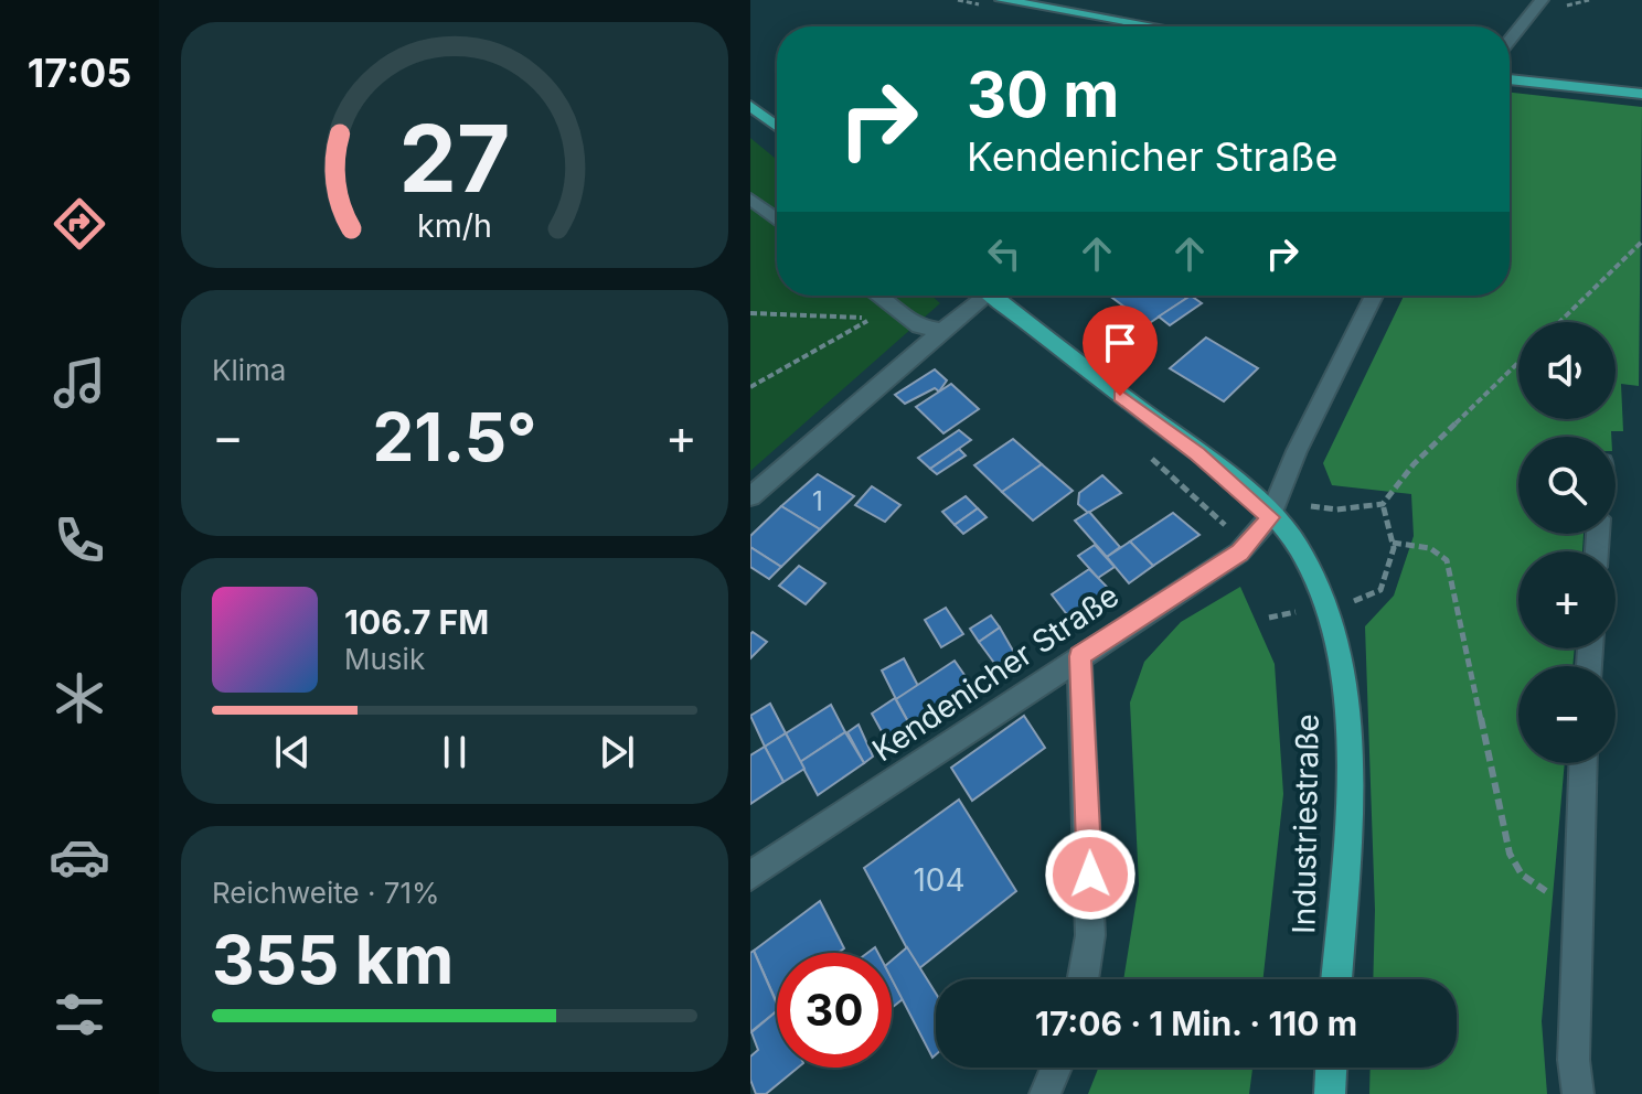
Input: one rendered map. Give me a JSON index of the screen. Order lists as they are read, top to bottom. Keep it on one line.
{"streets":{"main road":["Industriestraße"],"street":["Kendenicher Straße"]},"crossings":[["Kendenicher Straße","Industriestraße"]],"house_numbers":["1","104"],"page":{"tabs":"17:05","turn":["30 m","Kendenicher Straße"],"tile":["Klima",["Reichweite · 71%","355 km"]],"map_buttons":["+","−"],"heat":["−","21.5°","+"],"song":["106.7 FM","Musik"],"limit":"30","trip":"17:06 · 1 Min. · 110 m","gauge":["27","km/h"]}}
